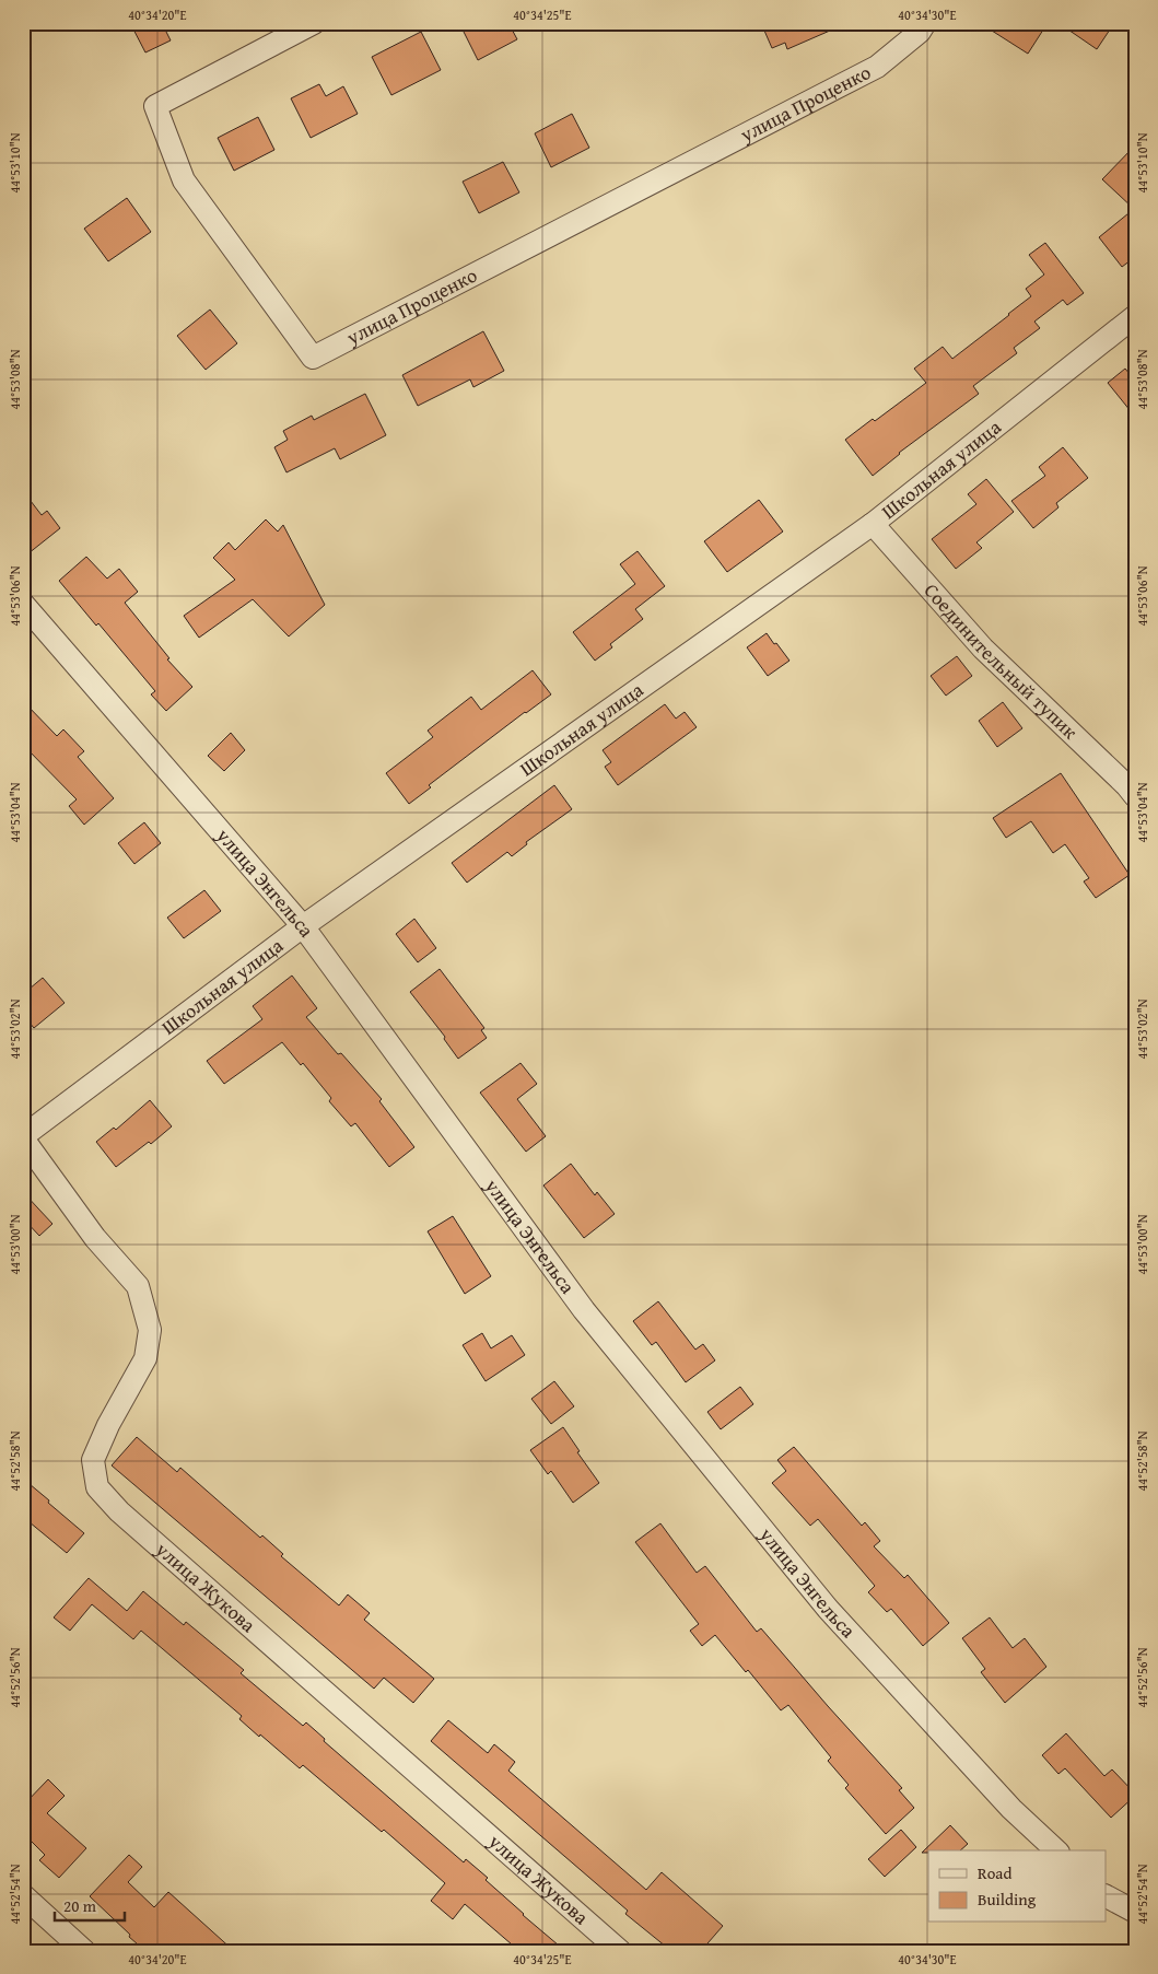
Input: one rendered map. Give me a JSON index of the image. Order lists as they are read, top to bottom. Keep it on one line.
{"streets":{"street":["улица Проценко","Школьная улица","Соединительный тупик","улица Энгельса","улица Жукова"]},"crossings":[["Школьная улица","Соединительный тупик"],["Школьная улица","улица Энгельса"],["Школьная улица","улица Жукова"]],"legend":["Road","Building"],"scale_bar":"20 m","coordinates":["40°34'20\"E","40°34'25\"E","40°34'30\"E","44°53'10\"N","44°53'08\"N","44°53'06\"N","44°53'04\"N","44°53'02\"N","44°53'00\"N","44°52'58\"N","44°52'56\"N","44°52'54\"N"]}
